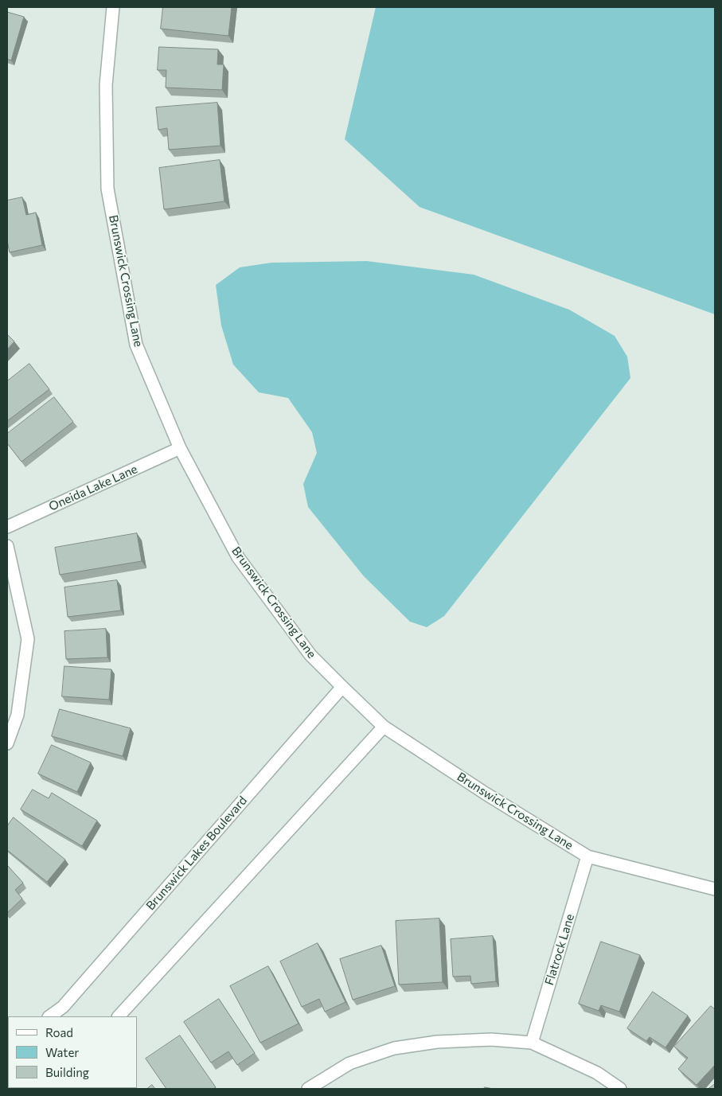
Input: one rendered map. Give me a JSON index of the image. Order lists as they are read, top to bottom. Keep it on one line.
{"streets":{"street":["Brunswick Crossing Lane","Oneida Lake Lane","Brunswick Lakes Boulevard","Flatrock Lane"]},"crossings":[["Brunswick Crossing Lane","Oneida Lake Lane"],["Brunswick Crossing Lane","Brunswick Lakes Boulevard"],["Brunswick Crossing Lane","Flatrock Lane"]],"legend":["Road","Water","Building"]}
